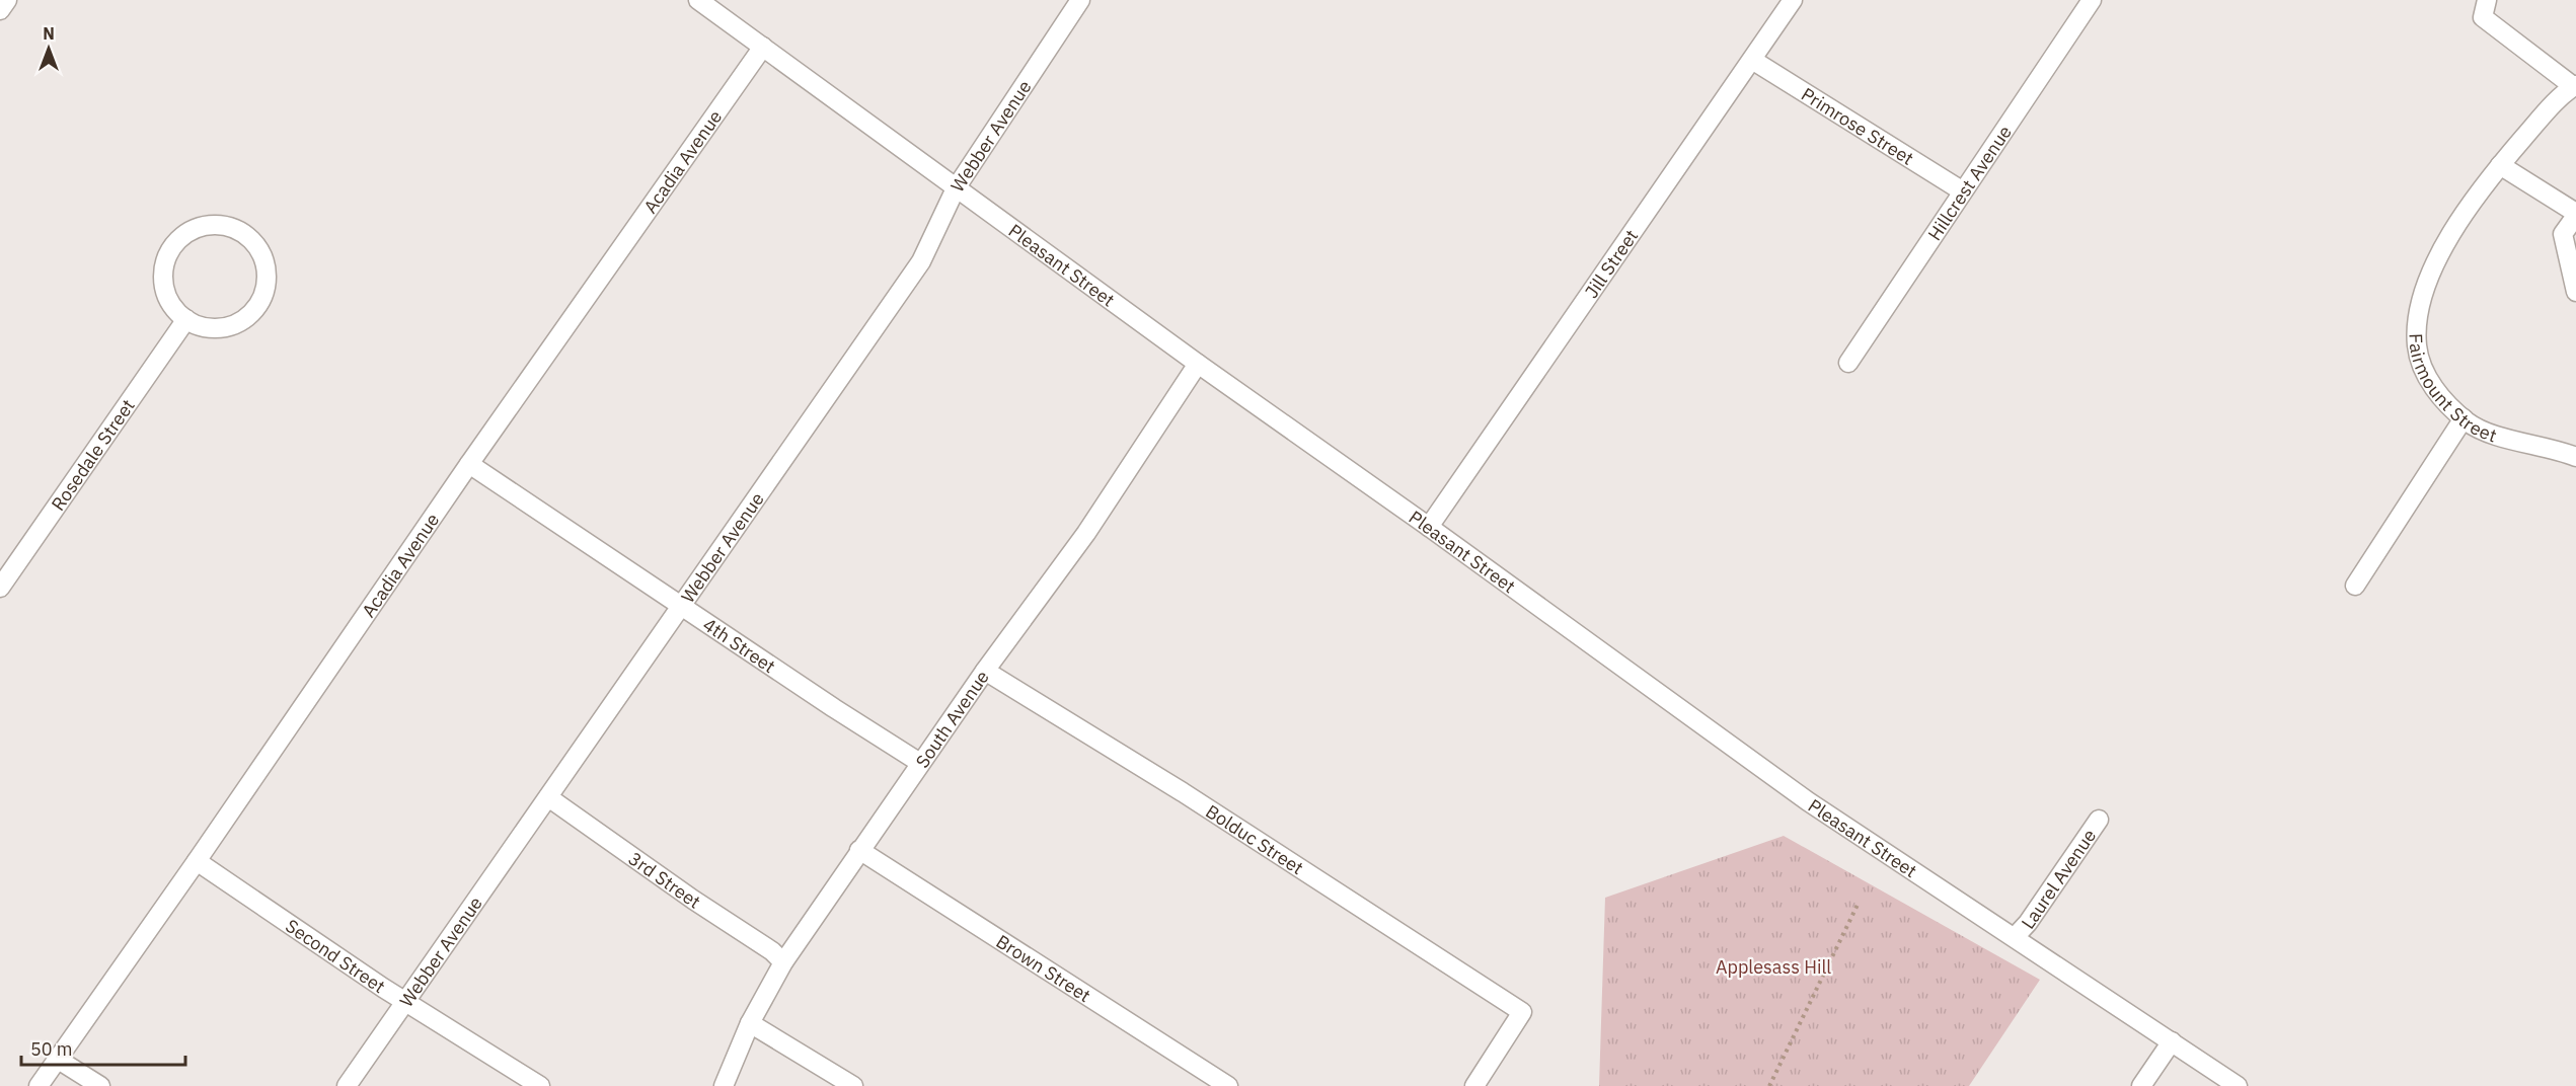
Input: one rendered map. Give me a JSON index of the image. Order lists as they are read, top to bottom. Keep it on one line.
{"streets":{"street":["Primrose Street","Webber Avenue","Acadia Avenue","Hillcrest Avenue","Jill Street","Pleasant Street","Fairmount Street","Rosedale Street","4th Street","South Avenue","Bolduc Street","Laurel Avenue","3rd Street","Second Street","Brown Street"]},"crossings":[["Primrose Street","Hillcrest Avenue"],["Primrose Street","Jill Street"],["Webber Avenue","Pleasant Street"],["Webber Avenue","4th Street"],["Webber Avenue","3rd Street"],["Webber Avenue","Second Street"],["Acadia Avenue","Pleasant Street"],["Acadia Avenue","4th Street"],["Acadia Avenue","Second Street"],["Jill Street","Pleasant Street"],["Pleasant Street","South Avenue"],["Pleasant Street","Laurel Avenue"],["4th Street","South Avenue"],["South Avenue","Bolduc Street"],["South Avenue","3rd Street"],["South Avenue","Brown Street"]],"parks":["Applesass Hill"],"scale_bar":"50 m","north":"top"}
